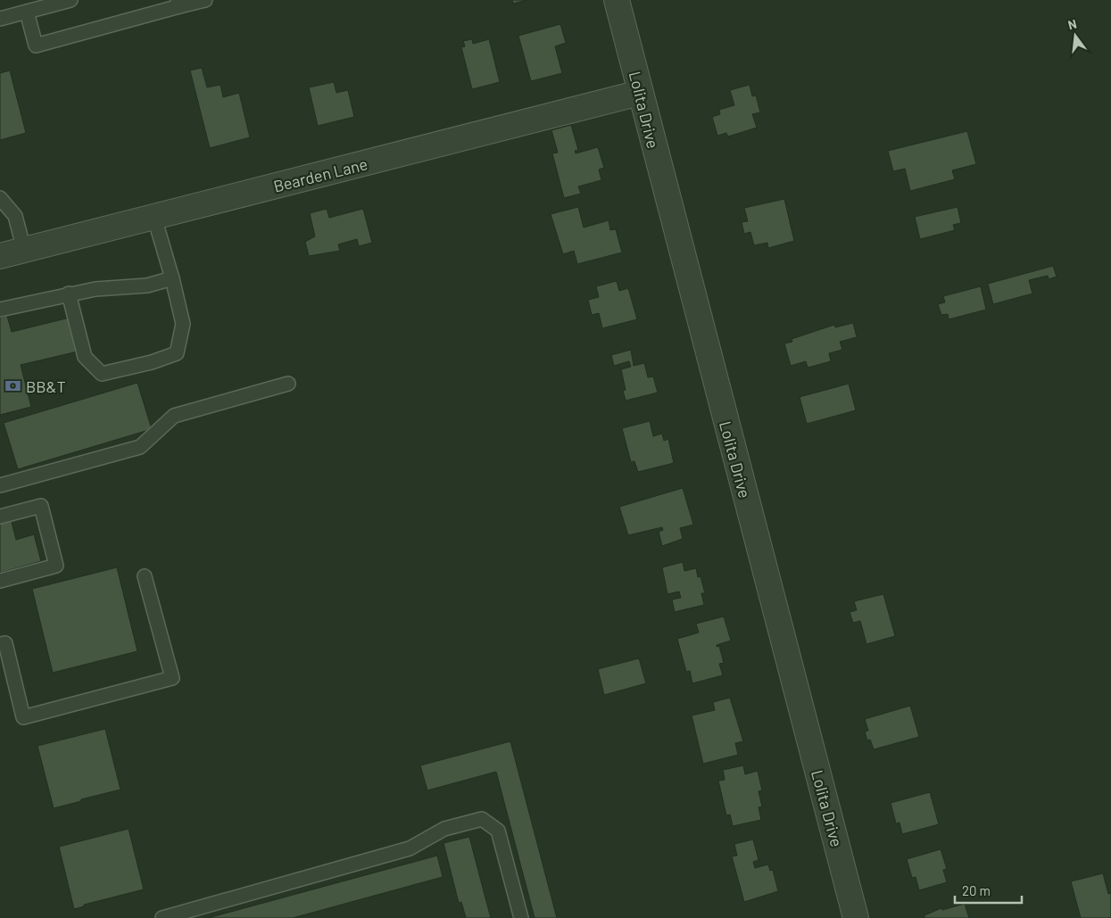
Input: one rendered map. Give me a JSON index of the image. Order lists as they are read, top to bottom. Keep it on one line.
{"streets":{"street":["Lolita Drive","Bearden Lane"]},"crossings":[["Lolita Drive","Bearden Lane"]],"places":{"bank":["BB&T"]},"scale_bar":"20 m","north":"top"}
